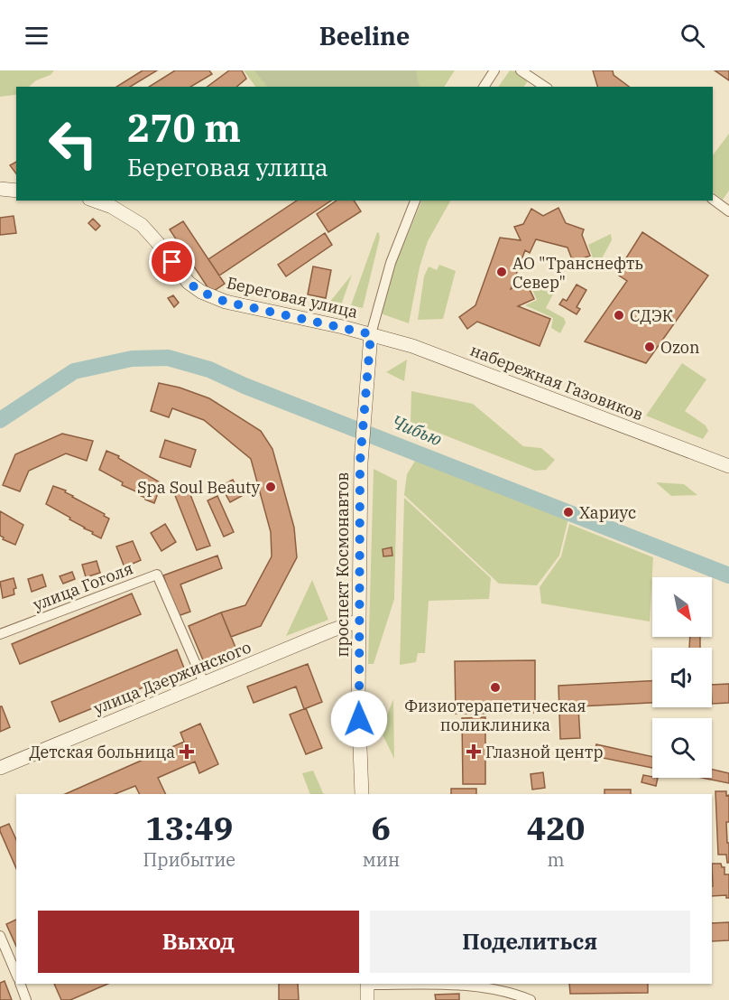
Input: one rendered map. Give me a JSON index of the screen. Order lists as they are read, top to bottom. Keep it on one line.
{"streets":{"main road":["Береговая улица","набережная Газовиков","проспект Космонавтов","улица Дзержинского"],"street":["улица Гоголя"]},"crossings":[["Береговая улица","набережная Газовиков"],["Береговая улица","проспект Космонавтов"],["набережная Газовиков","проспект Космонавтов"],["проспект Космонавтов","улица Дзержинского"],["улица Гоголя","улица Дзержинского"]],"water":["Чибью"],"places":{"other":["АО \"Транснефть Север\"","СДЭК","Ozon","Spa Soul Beauty","Хариус","Физиотерапетическая поликлиника"],"health":["Детская больница","Глазной центр"]},"north":"bottom right","page":{"header":"Beeline","turn":["270 m","Береговая улица"],"eta":["13:49","Прибытие","6","мин","420","m"],"buttons":["Выход","Поделиться"]}}
